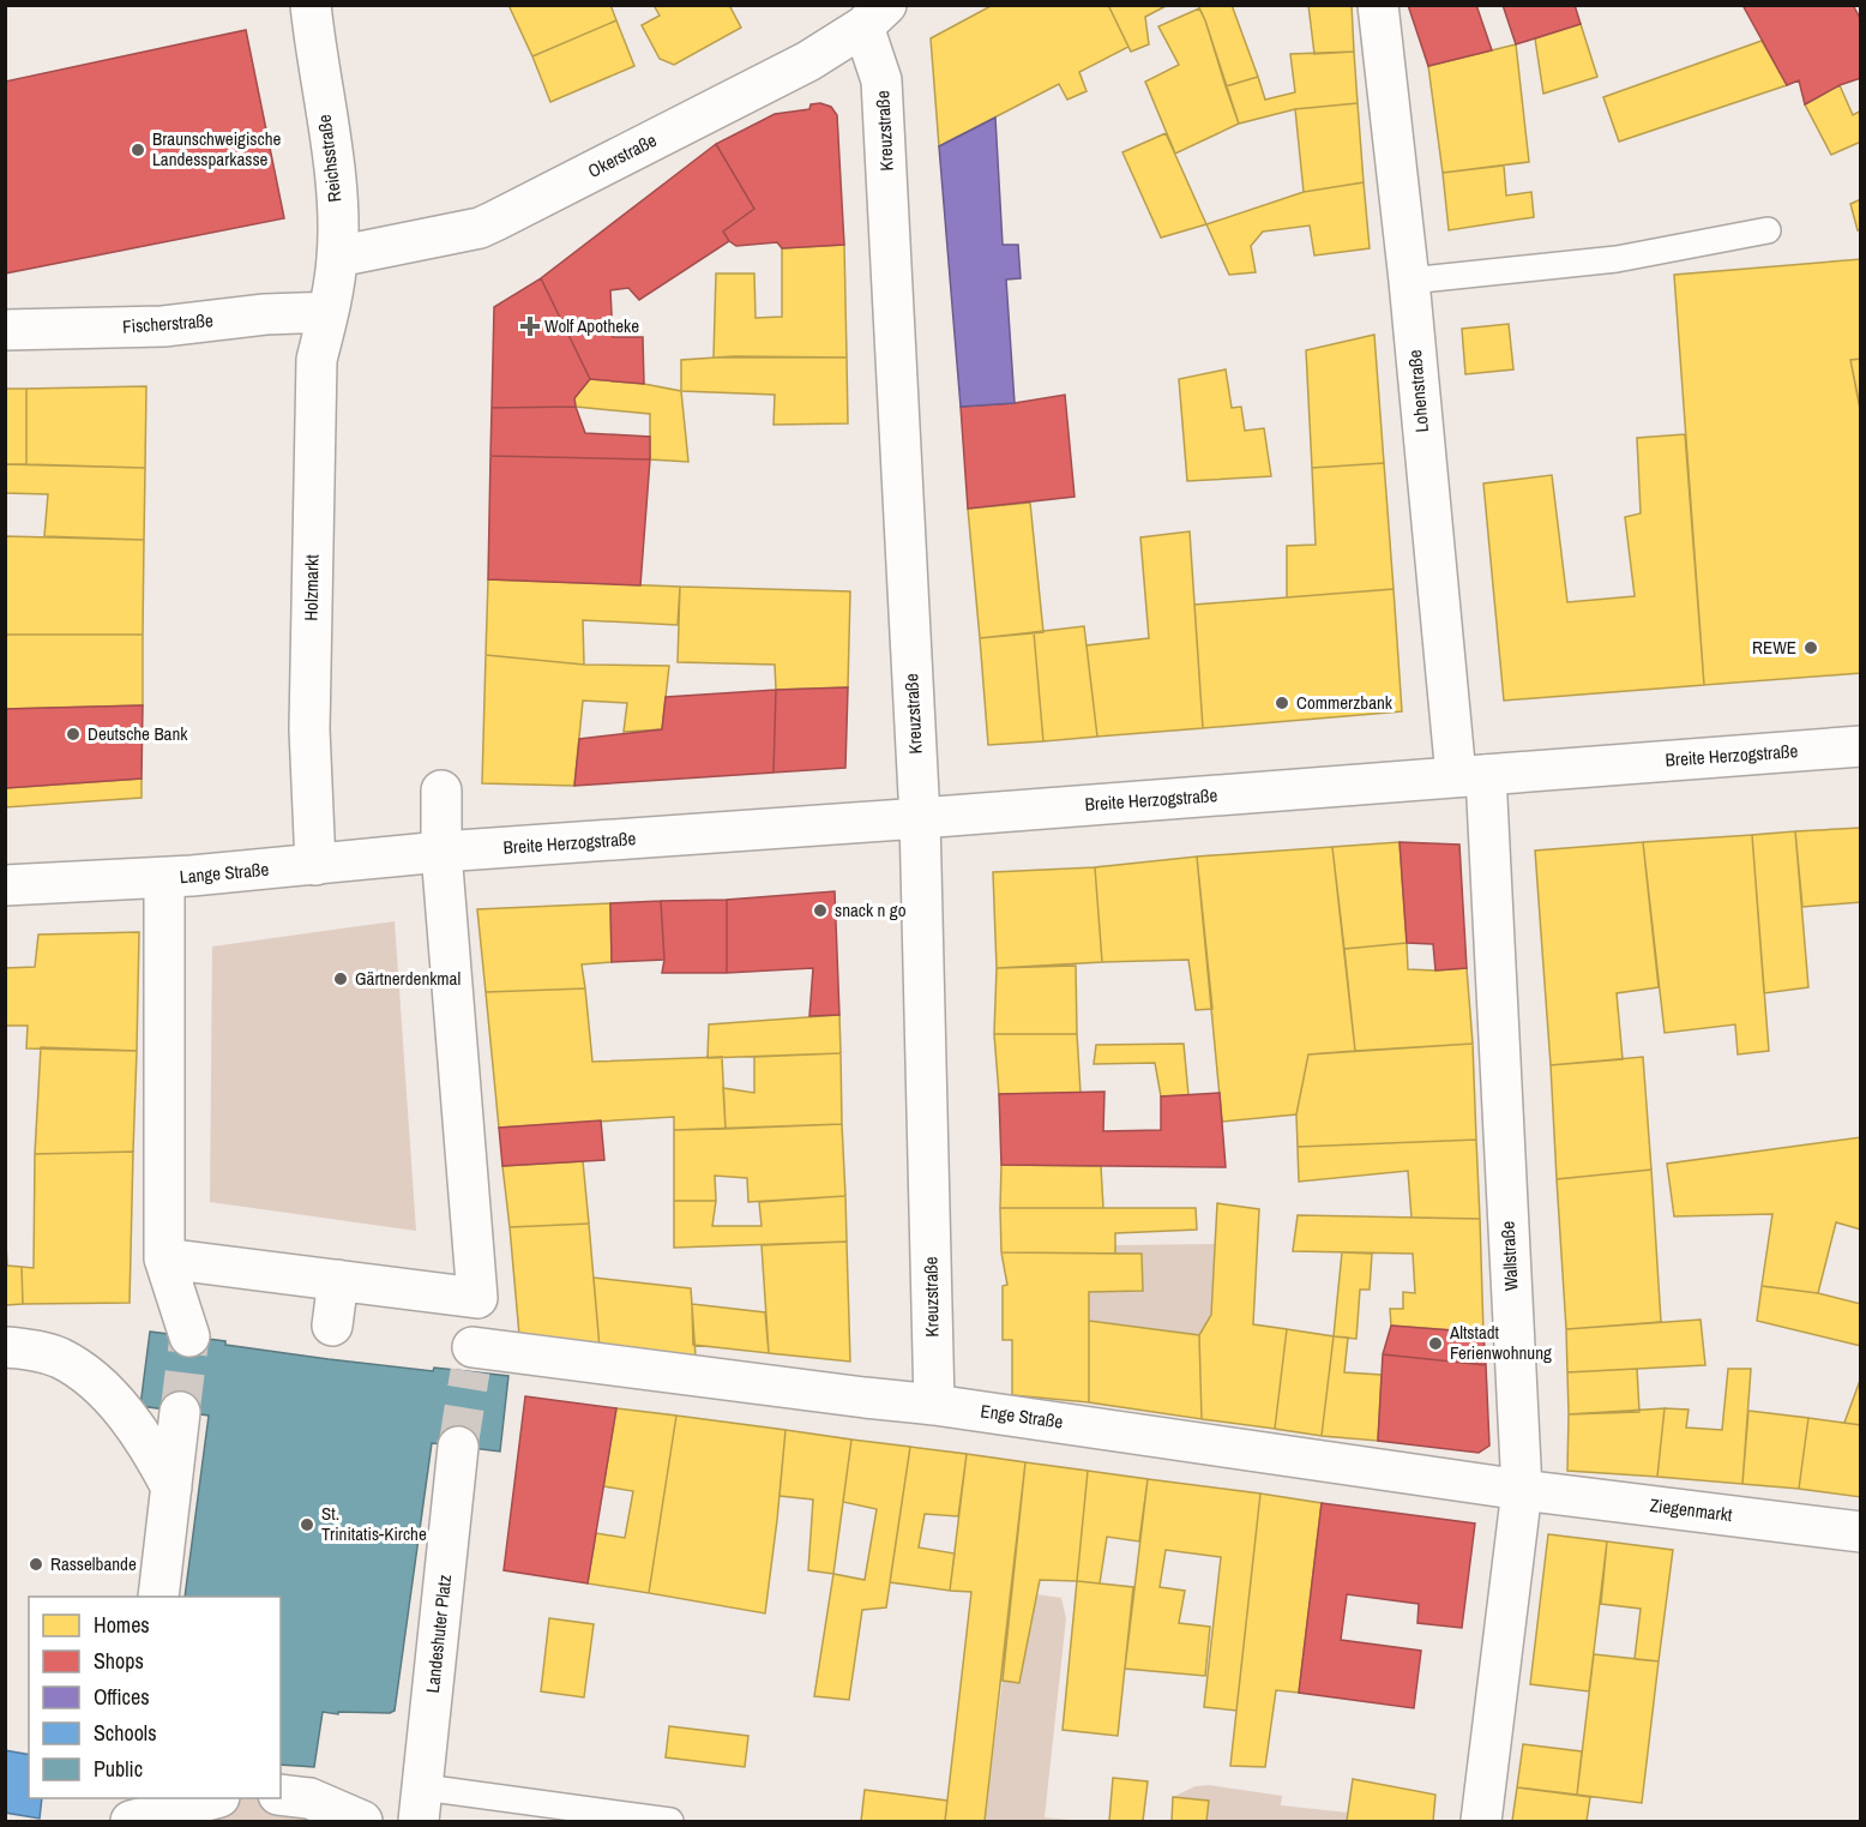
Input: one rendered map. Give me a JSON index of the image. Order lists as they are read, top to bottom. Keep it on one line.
{"streets":{"street":["Kreuzstraße","Okerstraße","Reichsstraße","Fischerstraße","Lohenstraße","Holzmarkt","Breite Herzogstraße","Lange Straße","Wallstraße","Enge Straße","Ziegenmarkt","Landeshuter Platz"]},"crossings":[["Kreuzstraße","Okerstraße"],["Kreuzstraße","Breite Herzogstraße"],["Kreuzstraße","Enge Straße"],["Okerstraße","Reichsstraße"],["Reichsstraße","Fischerstraße"],["Reichsstraße","Holzmarkt"],["Fischerstraße","Holzmarkt"],["Lohenstraße","Breite Herzogstraße"],["Lohenstraße","Wallstraße"],["Holzmarkt","Lange Straße"],["Breite Herzogstraße","Lange Straße"],["Breite Herzogstraße","Wallstraße"],["Wallstraße","Enge Straße"],["Wallstraße","Ziegenmarkt"],["Enge Straße","Ziegenmarkt"]],"places":{"other":["Braunschweigische Landessparkasse","REWE","Commerzbank","Deutsche Bank","snack n go","Gärtnerdenkmal","Altstadt Ferienwohnung","St. Trinitatis-Kirche","Rasselbande"],"health":["Wolf Apotheke"]},"legend":["Homes","Shops","Offices","Schools","Public"]}
